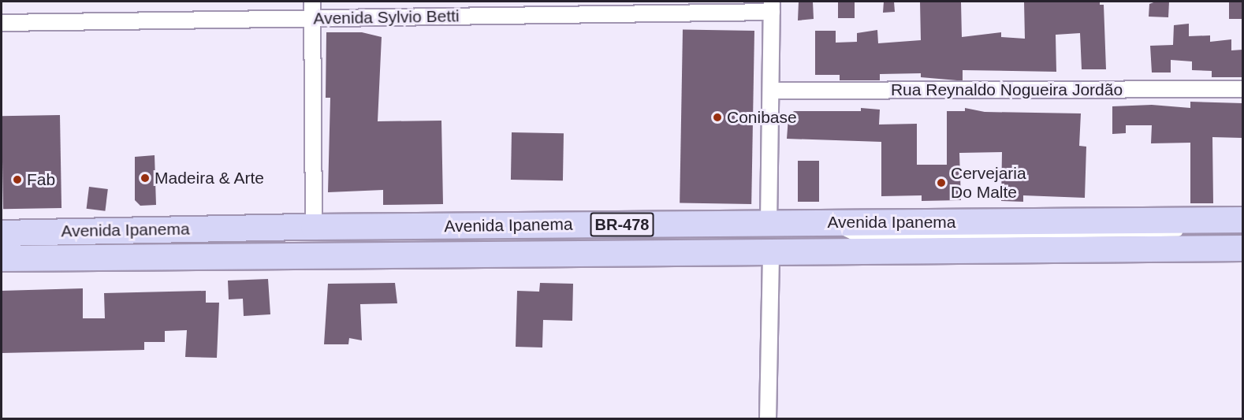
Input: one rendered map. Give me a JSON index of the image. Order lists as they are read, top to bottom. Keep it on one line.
{"streets":{"main road":["Avenida Ipanema","BR-478"],"street":["Avenida Sylvio Betti","Rua Reynaldo Nogueira Jordão"]},"places":["Conibase","Madeira & Arte","Fab","Cervejaria Do Malte"]}
